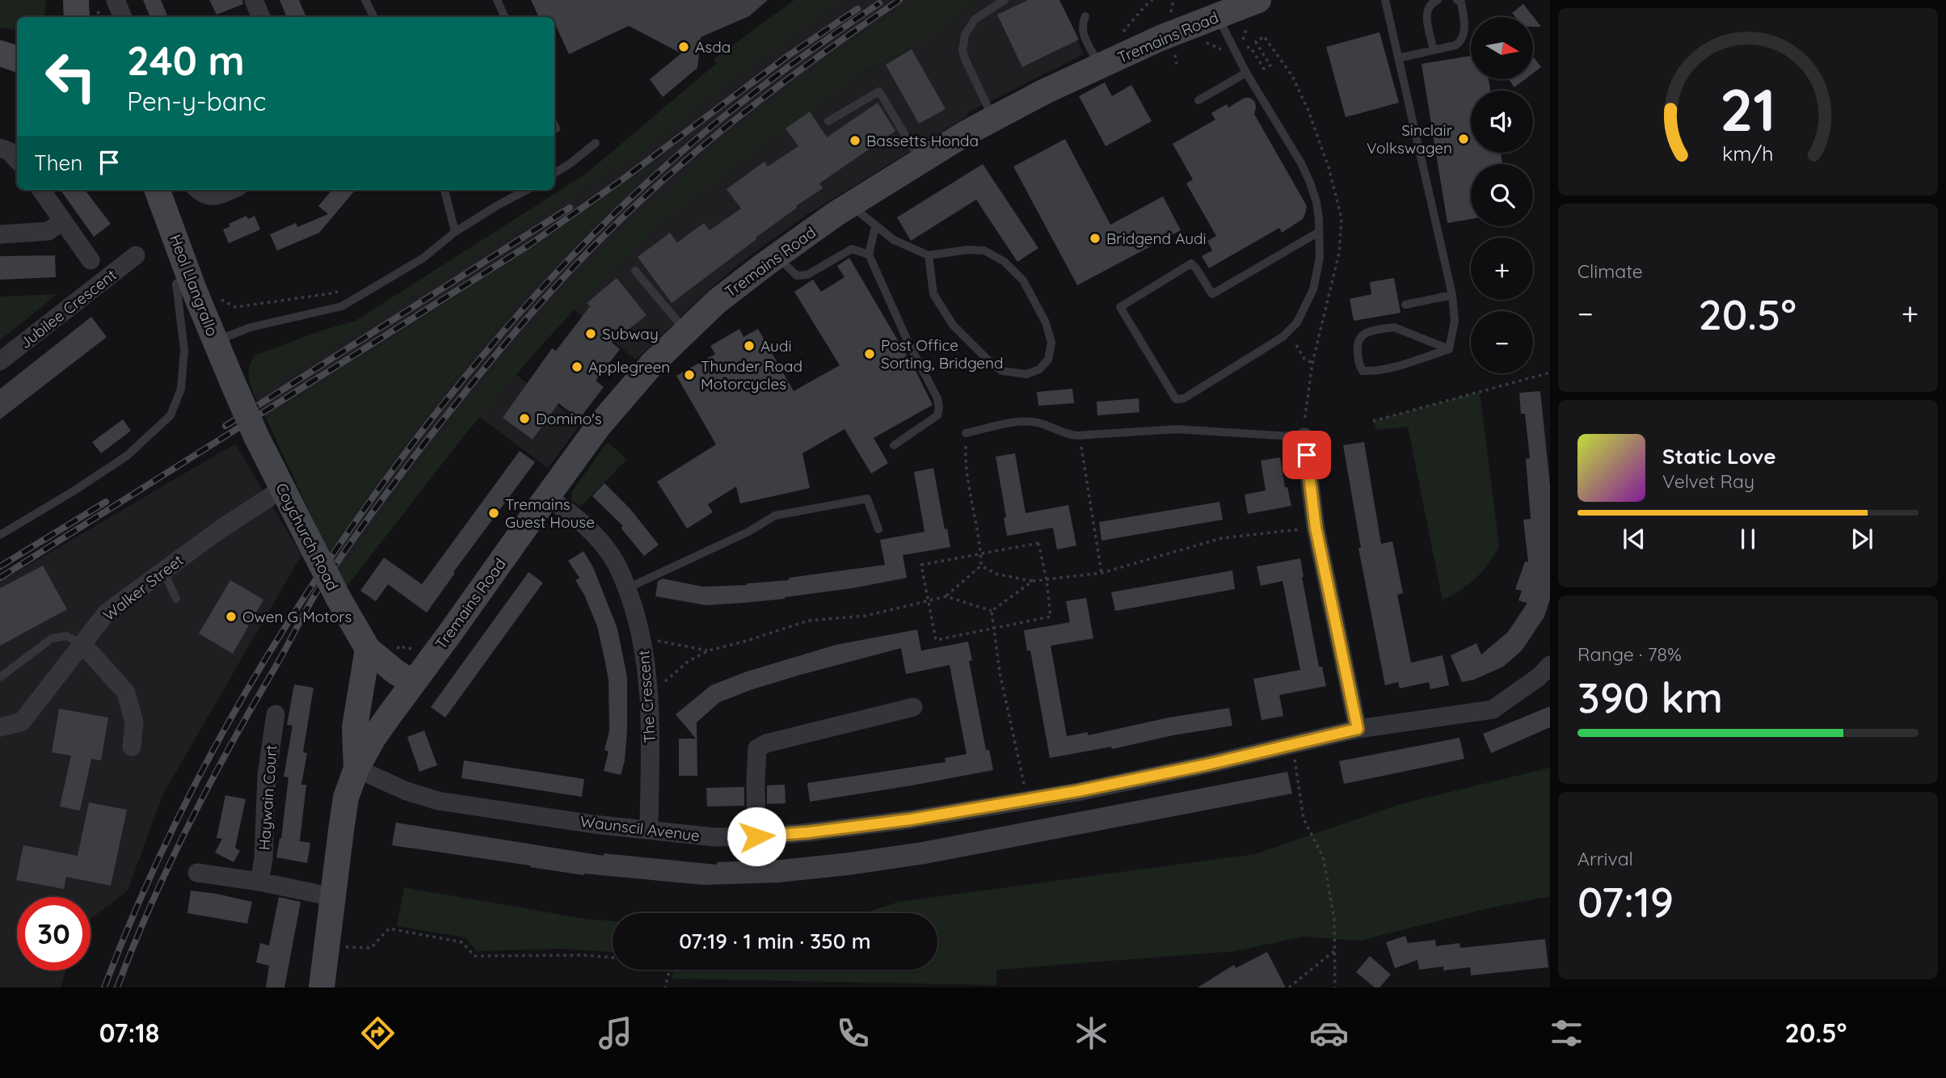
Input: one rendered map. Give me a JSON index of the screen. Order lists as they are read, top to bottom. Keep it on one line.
{"streets":{"main road":["Tremains Road","Heol Llangrallo","Coychurch Road"],"street":["Jubilee Crescent","Walker Street","The Crescent","Haywain Court","Waunscil Avenue"]},"crossings":[["Tremains Road","Coychurch Road"],["Tremains Road","The Crescent"],["Heol Llangrallo","Coychurch Road"],["Coychurch Road","Walker Street"],["The Crescent","Waunscil Avenue"]],"places":["Asda","Sinclair Volkswagen","Bassetts Honda","Bridgend Audi","Subway","Audi","Post Office Sorting, Bridgend","Applegreen","Thunder Road Motorcycles","Domino's","Tremains Guest House","Owen G Motors"],"north":"right","page":{"map_buttons":["+","−"],"turn":["240 m","Pen-y-banc"],"then":"Then","tile":["Climate",["Range · 78%","390 km"],["Arrival","07:19"]],"heat":["−","20.5°","+"],"song":["Static Love","Velvet Ray"],"limit":"30","trip":"07:19 · 1 min · 350 m","tabs":["07:18","20.5°"],"gauge":["21","km/h"]}}
